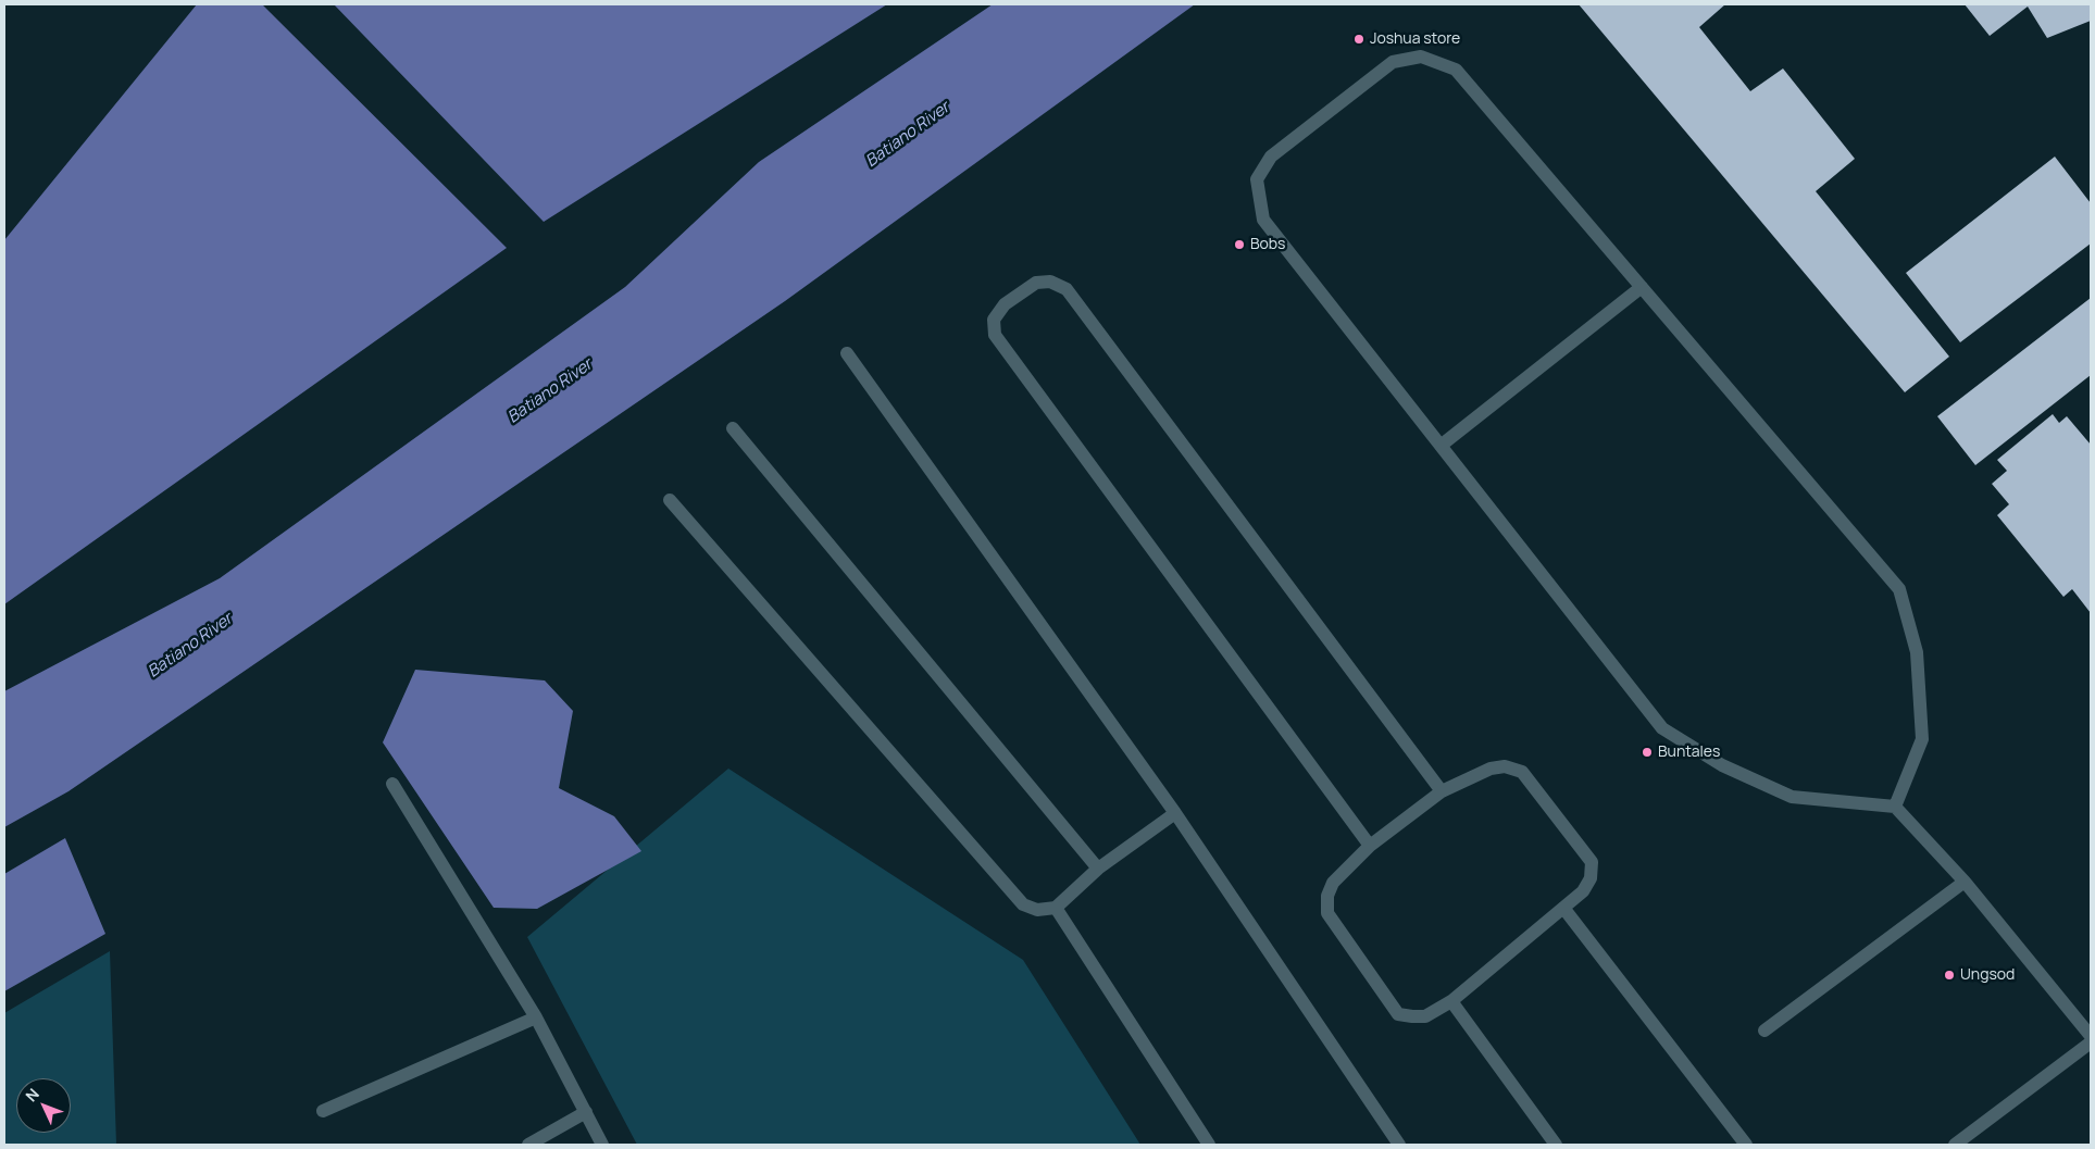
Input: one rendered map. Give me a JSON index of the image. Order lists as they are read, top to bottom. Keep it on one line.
{"water":["Batiano River"],"places":["Joshua store","Bobs","Buntales","Ungsod"],"north":"top left"}
